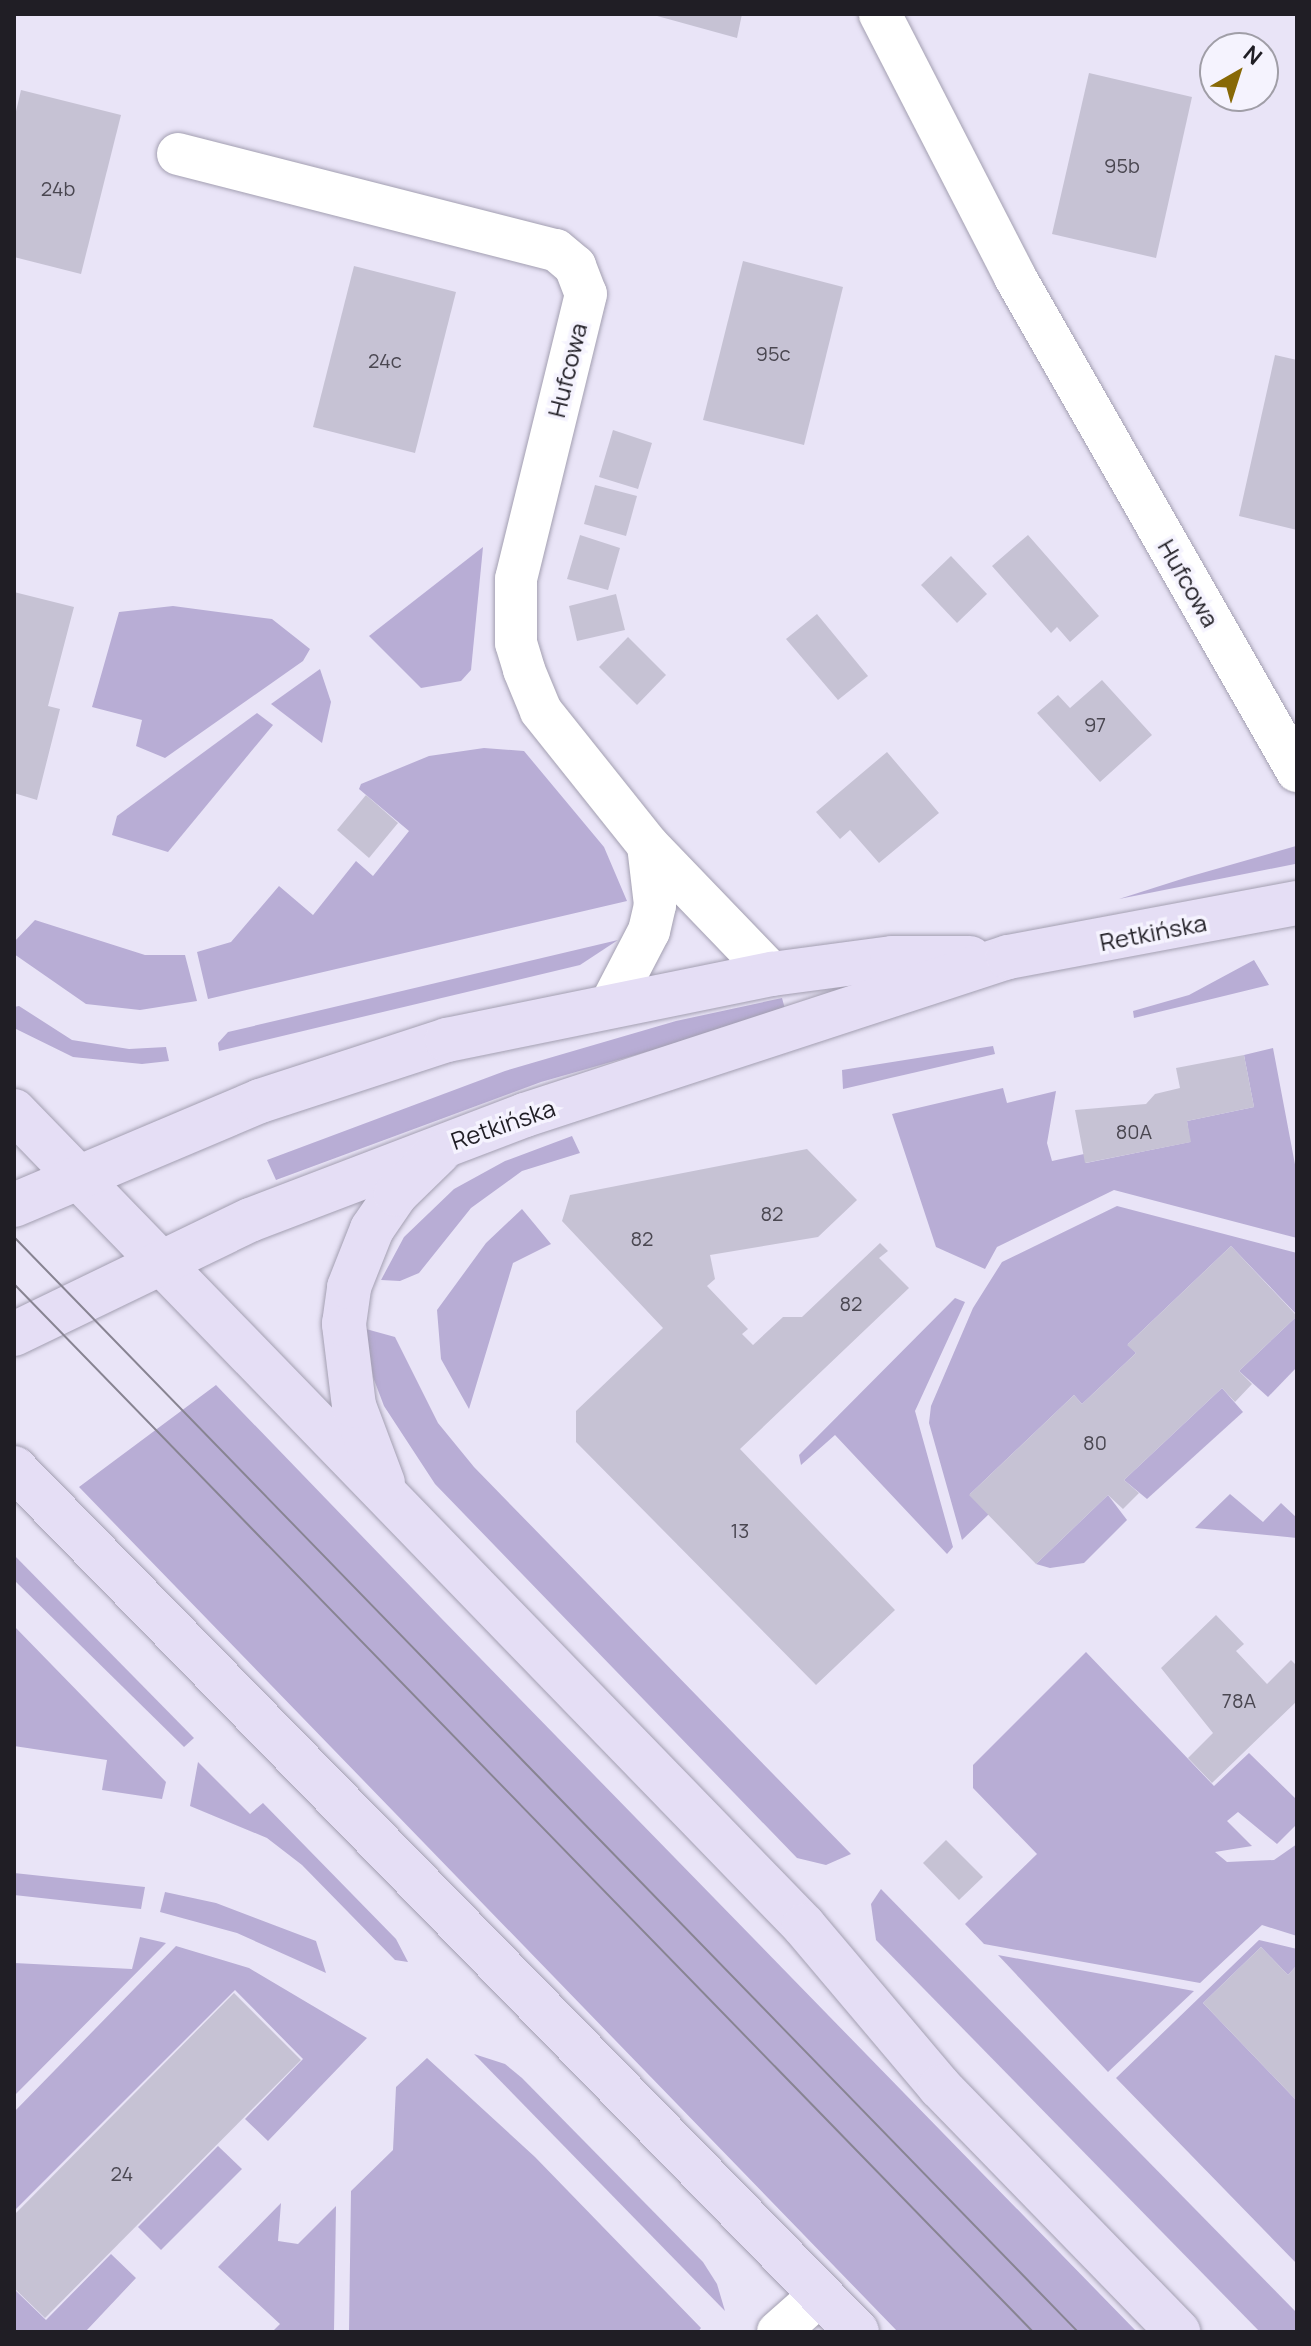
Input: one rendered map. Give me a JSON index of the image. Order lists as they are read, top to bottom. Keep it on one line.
{"streets":{"street":["Hufcowa","Retkińska"]},"crossings":[["Hufcowa","Retkińska"]],"house_numbers":["95b","24b","95c","24c","97","80A","82","82","82","80","13","78A","24"],"north":"top right"}
